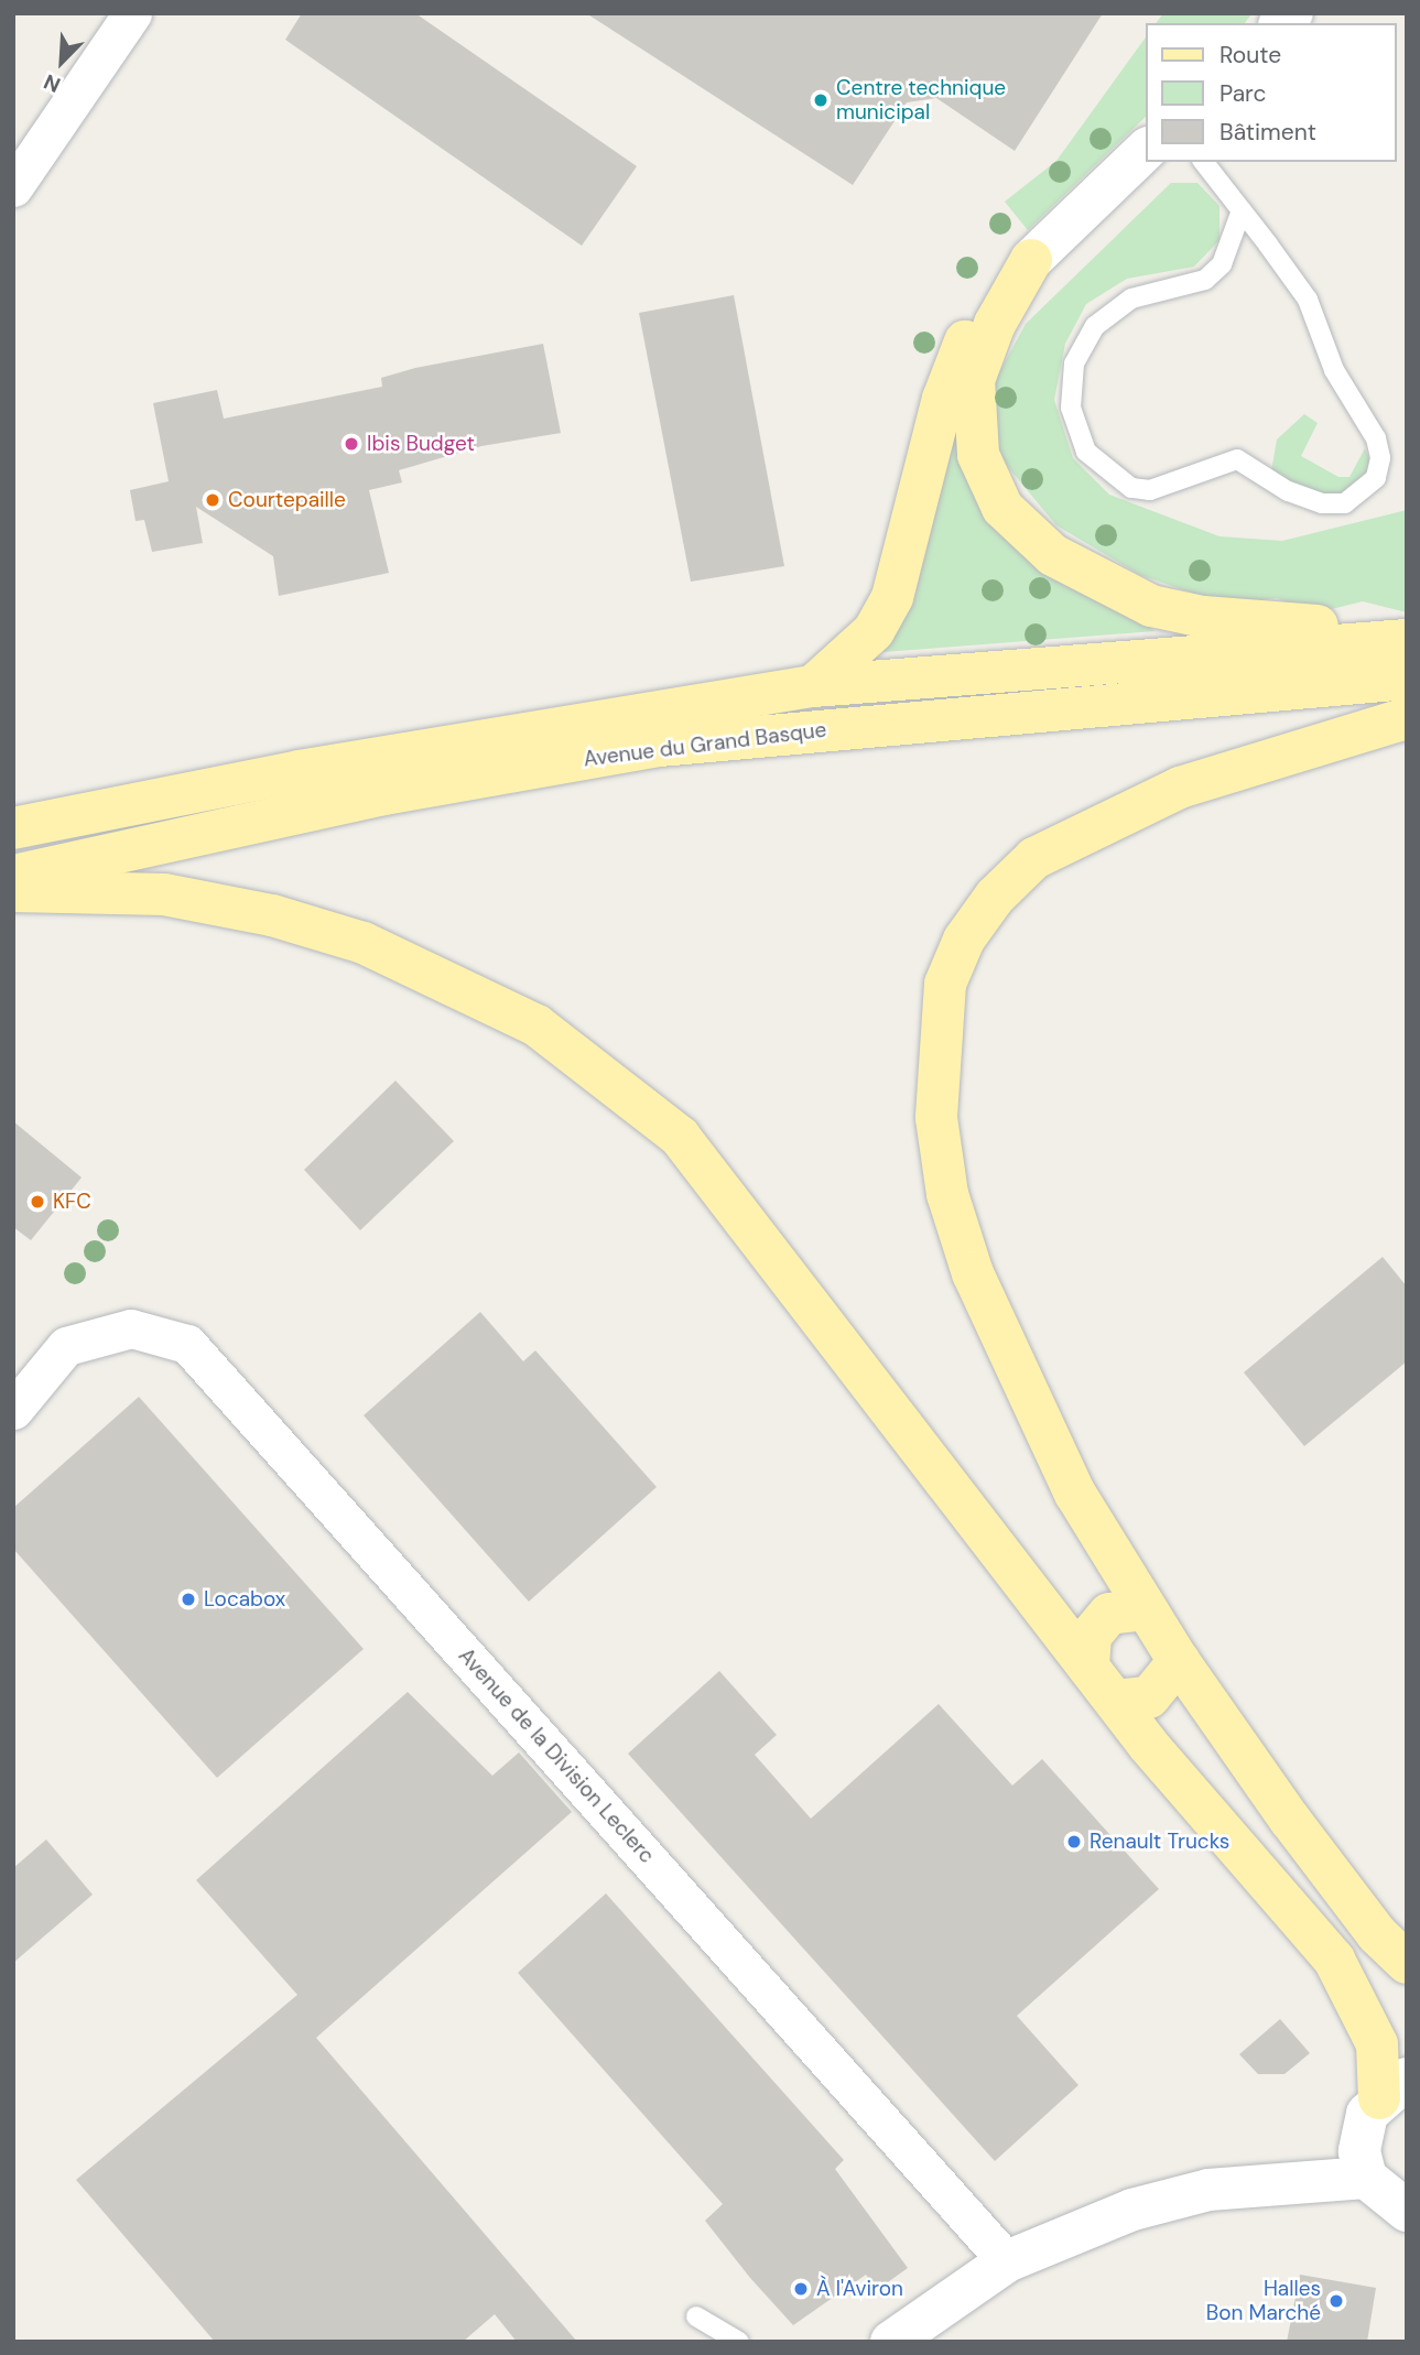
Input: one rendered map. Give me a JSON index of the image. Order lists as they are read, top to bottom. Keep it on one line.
{"streets":{"main road":["Avenue du Grand Basque"],"street":["Avenue de la Division Leclerc"]},"places":["Centre technique municipal","Ibis Budget","Courtepaille","KFC","Locabox","Renault Trucks","À l'Aviron","Halles Bon Marché"],"legend":["Route","Parc","Bâtiment"],"north":"bottom left"}
